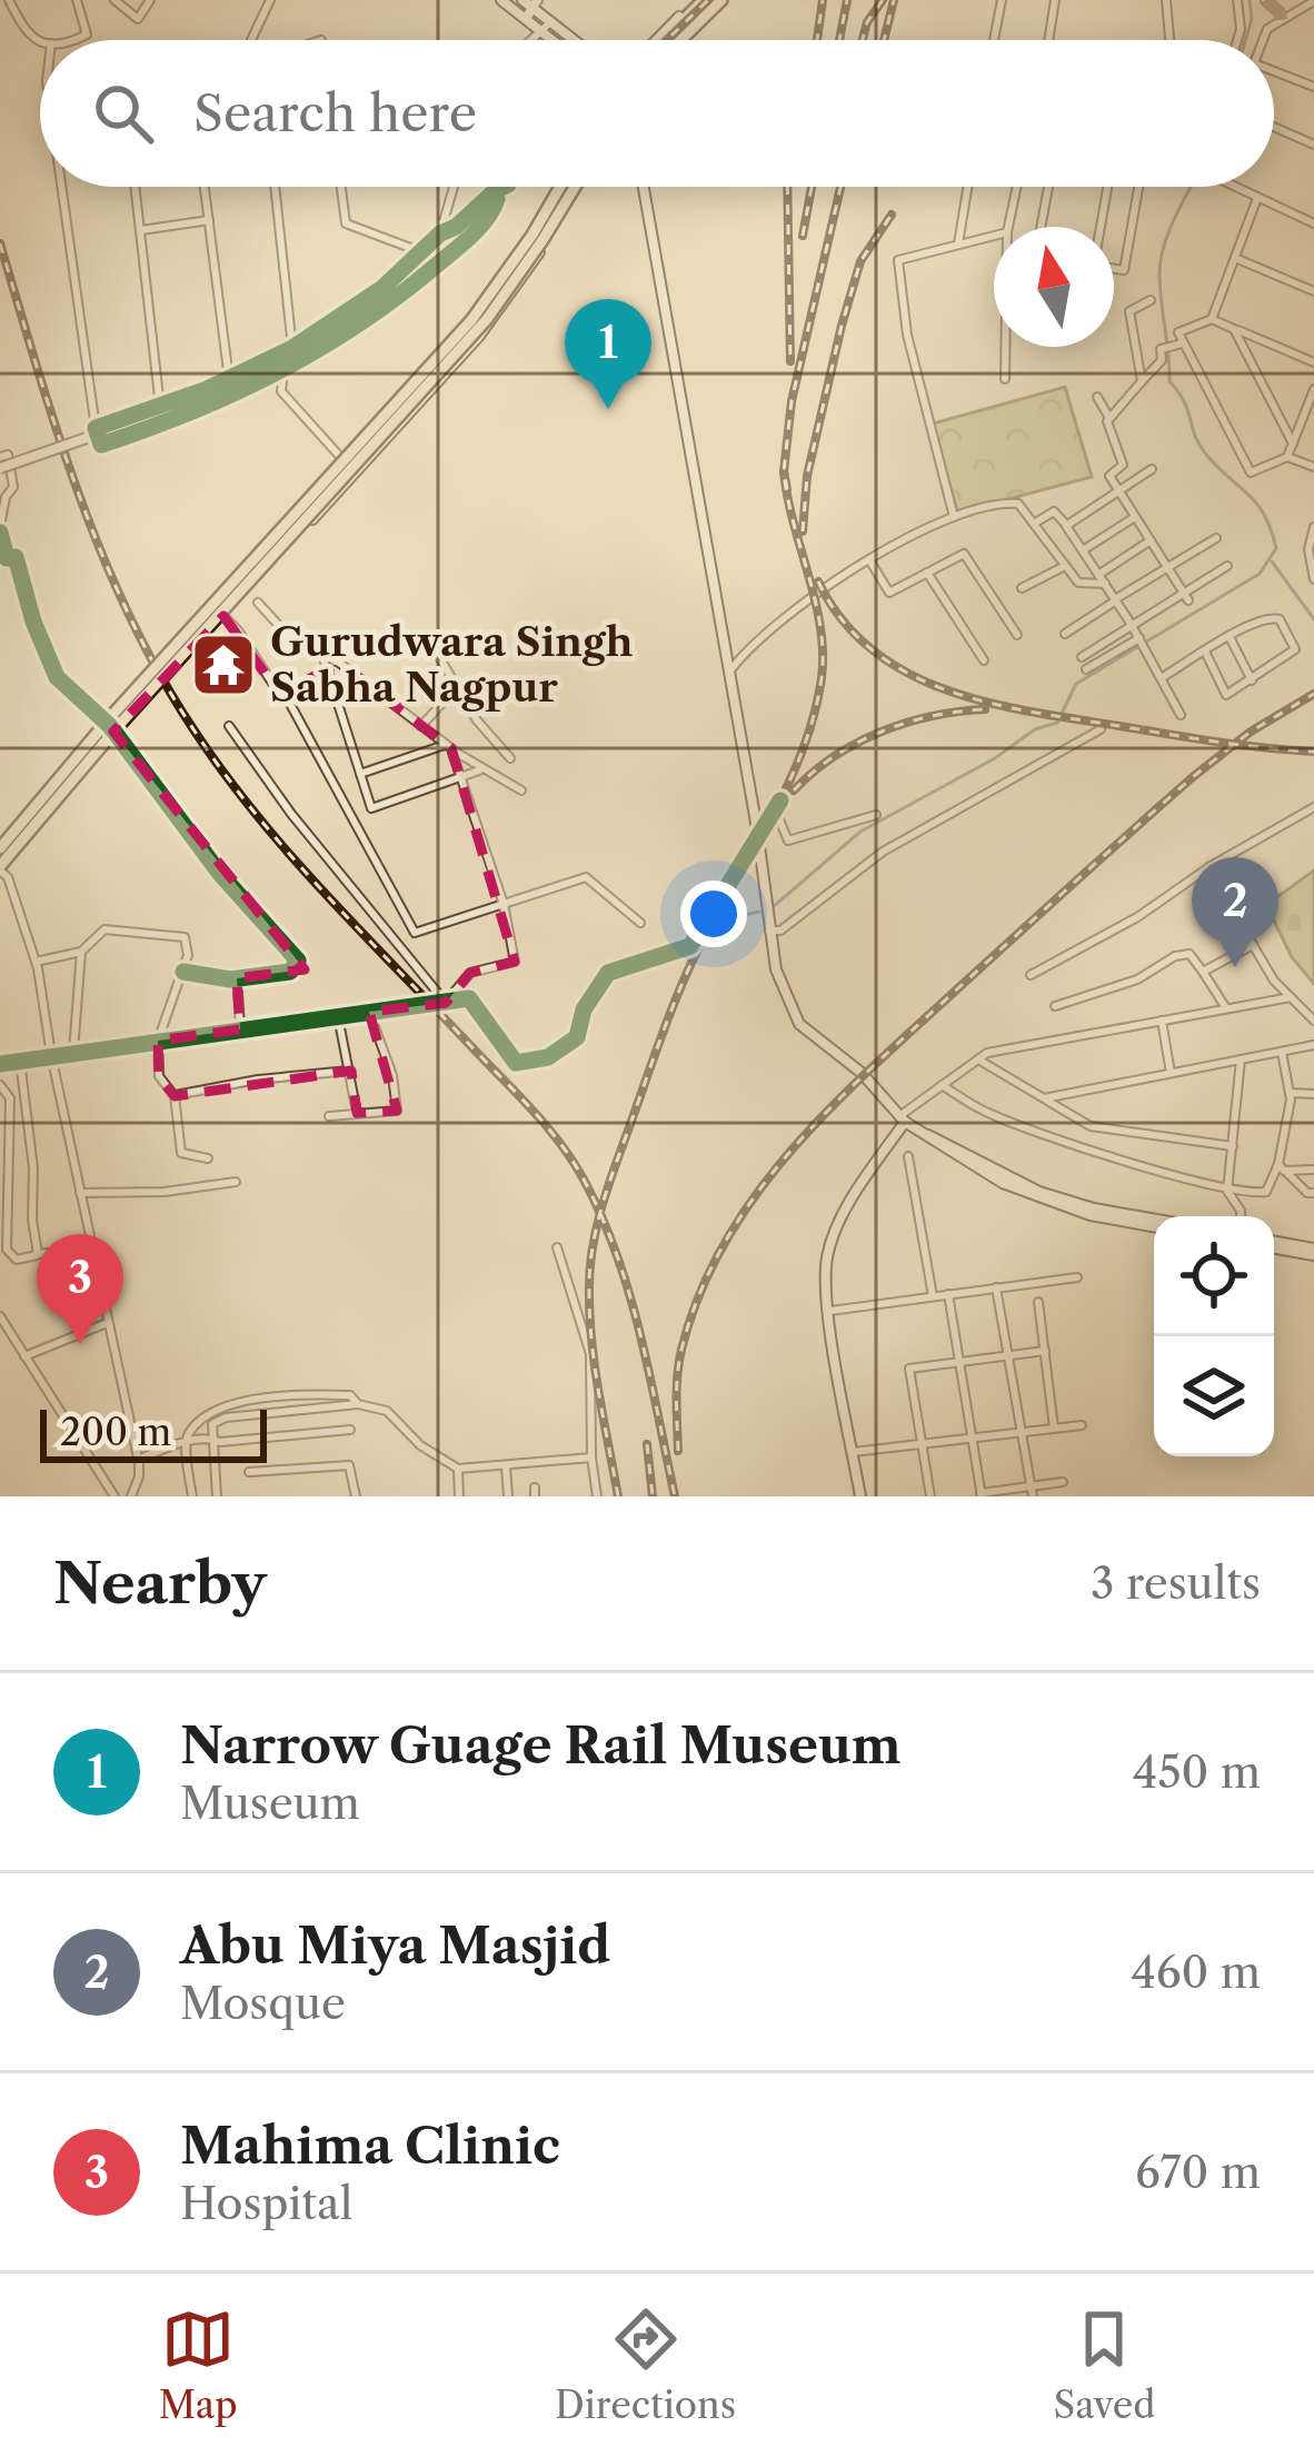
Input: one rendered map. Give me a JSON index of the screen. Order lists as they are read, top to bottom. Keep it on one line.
{"places":{"temple":["Gurudwara Singh Sabha Nagpur"]},"scale_bar":"200 m","north":"top","page":{"search":"Search here","pins":["1","2","3"],"scale":"200 m","heading":["Nearby","3 results"],"list":[{"mark":"1","name":"Narrow Guage Rail Museum","note":"Museum","value":"450 m"},{"mark":"2","name":"Abu Miya Masjid","note":"Mosque","value":"460 m"},{"mark":"3","name":"Mahima Clinic","note":"Hospital","value":"670 m"}],"nav":["Map","Directions","Saved"]}}
